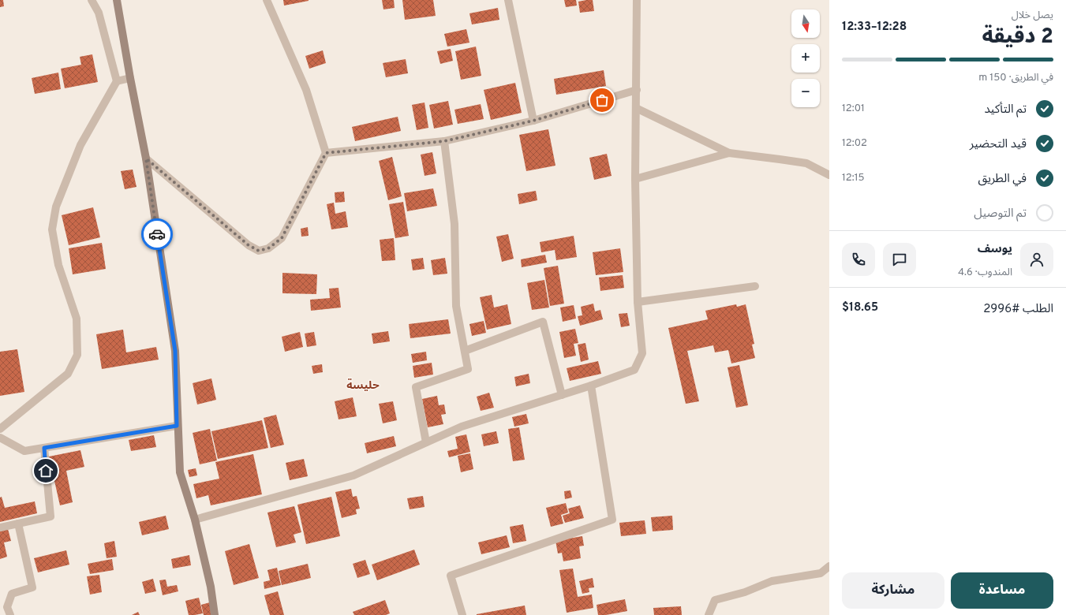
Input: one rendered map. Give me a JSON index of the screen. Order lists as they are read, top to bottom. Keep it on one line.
{"districts":["حليسة"],"north":"bottom","page":{"heading":["2 دقيقة","يصل خلال","12:28–12:33"],"panel":["يوسف","المندوب · 4.6","الطلب #2996","$18.65"],"map_buttons":["+","−"],"bar":"في الطريق · 150 m","list":[["تم التأكيد","12:01"],["قيد التحضير","12:02"],["في الطريق","12:15"],"تم التوصيل"],"buttons":["مساعدة","مشاركة"]}}
